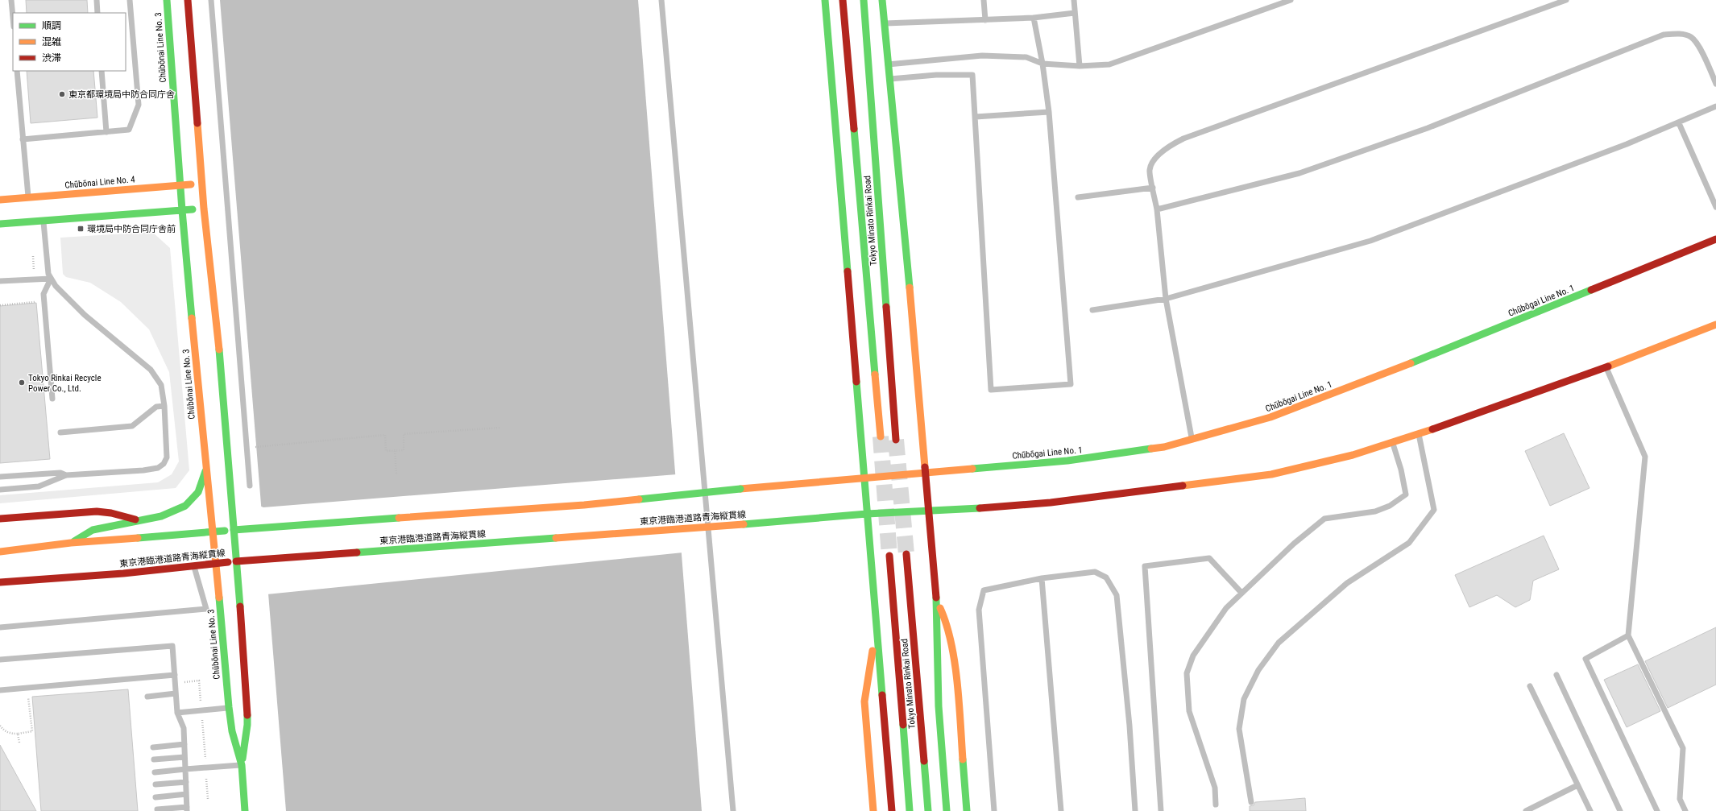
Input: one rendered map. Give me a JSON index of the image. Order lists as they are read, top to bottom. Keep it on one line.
{"streets":{"street":["Chūbōnai Line No. 3","Chūbōnai Line No. 4","Tokyo Minato Rinkai Road","Chūbōgai Line No. 1","東京港臨港道路青海縦貫線"]},"crossings":[["Chūbōnai Line No. 3","Chūbōnai Line No. 4"],["Chūbōnai Line No. 3","東京港臨港道路青海縦貫線"]],"places":{"other":["東京都環境局中防合同庁舎","Tokyo Rinkai Recycle Power Co., Ltd."],"transit":["環境局中防合同庁舎前"]},"legend":["順調","混雑","渋滞"]}
